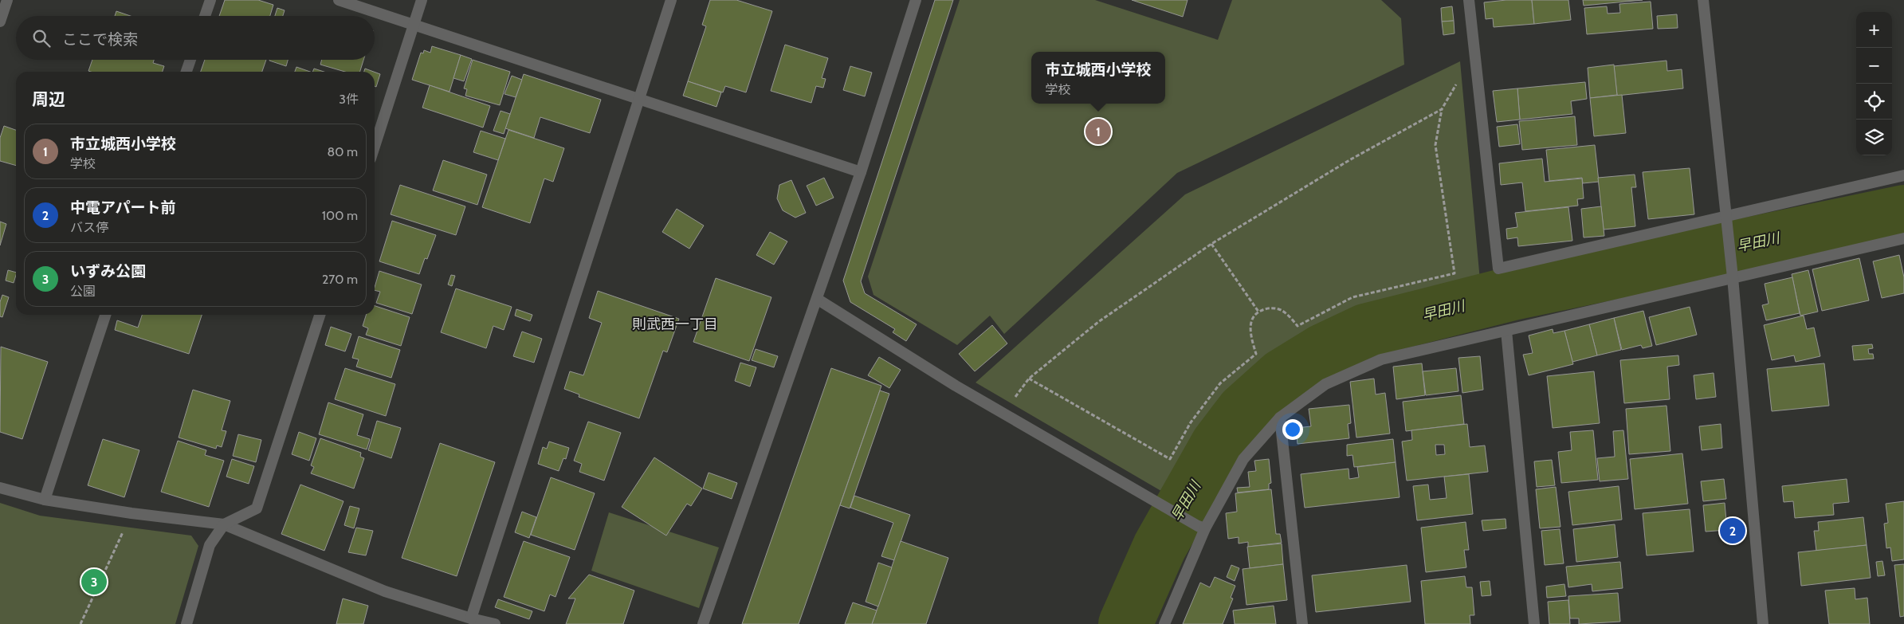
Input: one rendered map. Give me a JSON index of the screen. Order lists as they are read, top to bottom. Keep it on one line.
{"districts":["則武西一丁目"],"water":["早田川"],"page":{"map_buttons":["+","−"],"search":"ここで検索","popup":["市立城西小学校","学校"],"heading":["周辺","3件"],"pins":["1","2","3"],"list":[{"mark":"1","name":"市立城西小学校","note":"学校","value":"80 m"},{"mark":"2","name":"中電アパート前","note":"バス停","value":"100 m"},{"mark":"3","name":"いずみ公園","note":"公園","value":"270 m"}]}}
